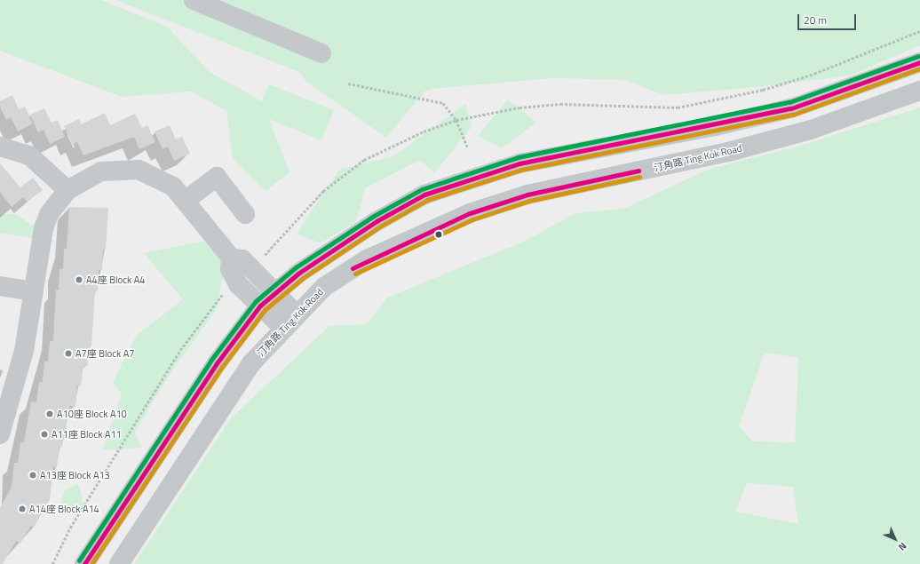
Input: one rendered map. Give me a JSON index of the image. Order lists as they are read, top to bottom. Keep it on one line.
{"streets":{"main road":["汀角路 Ting Kok Road"]},"places":["A4座 Block A4","A7座 Block A7","A10座 Block A10","A11座 Block A11","A13座 Block A13","A14座 Block A14"],"scale_bar":"20 m","north":"bottom right"}
